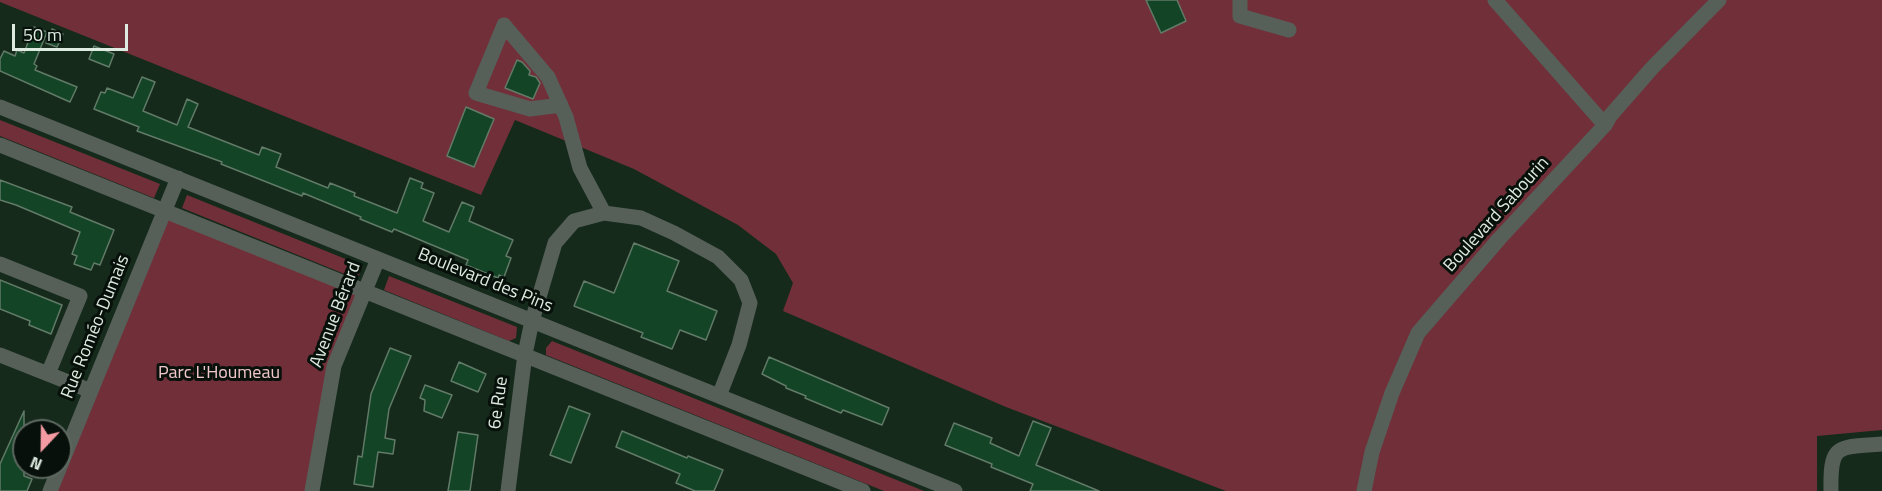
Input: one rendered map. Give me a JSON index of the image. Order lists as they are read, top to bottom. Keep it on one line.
{"streets":{"street":["Boulevard Sabourin","Boulevard des Pins","Avenue Bérard","Rue Roméo-Dumais","6e Rue"]},"crossings":[["Boulevard des Pins","Avenue Bérard"],["Boulevard des Pins","Rue Roméo-Dumais"],["Boulevard des Pins","6e Rue"]],"parks":["Parc L'Houmeau"],"scale_bar":"50 m","north":"bottom"}
